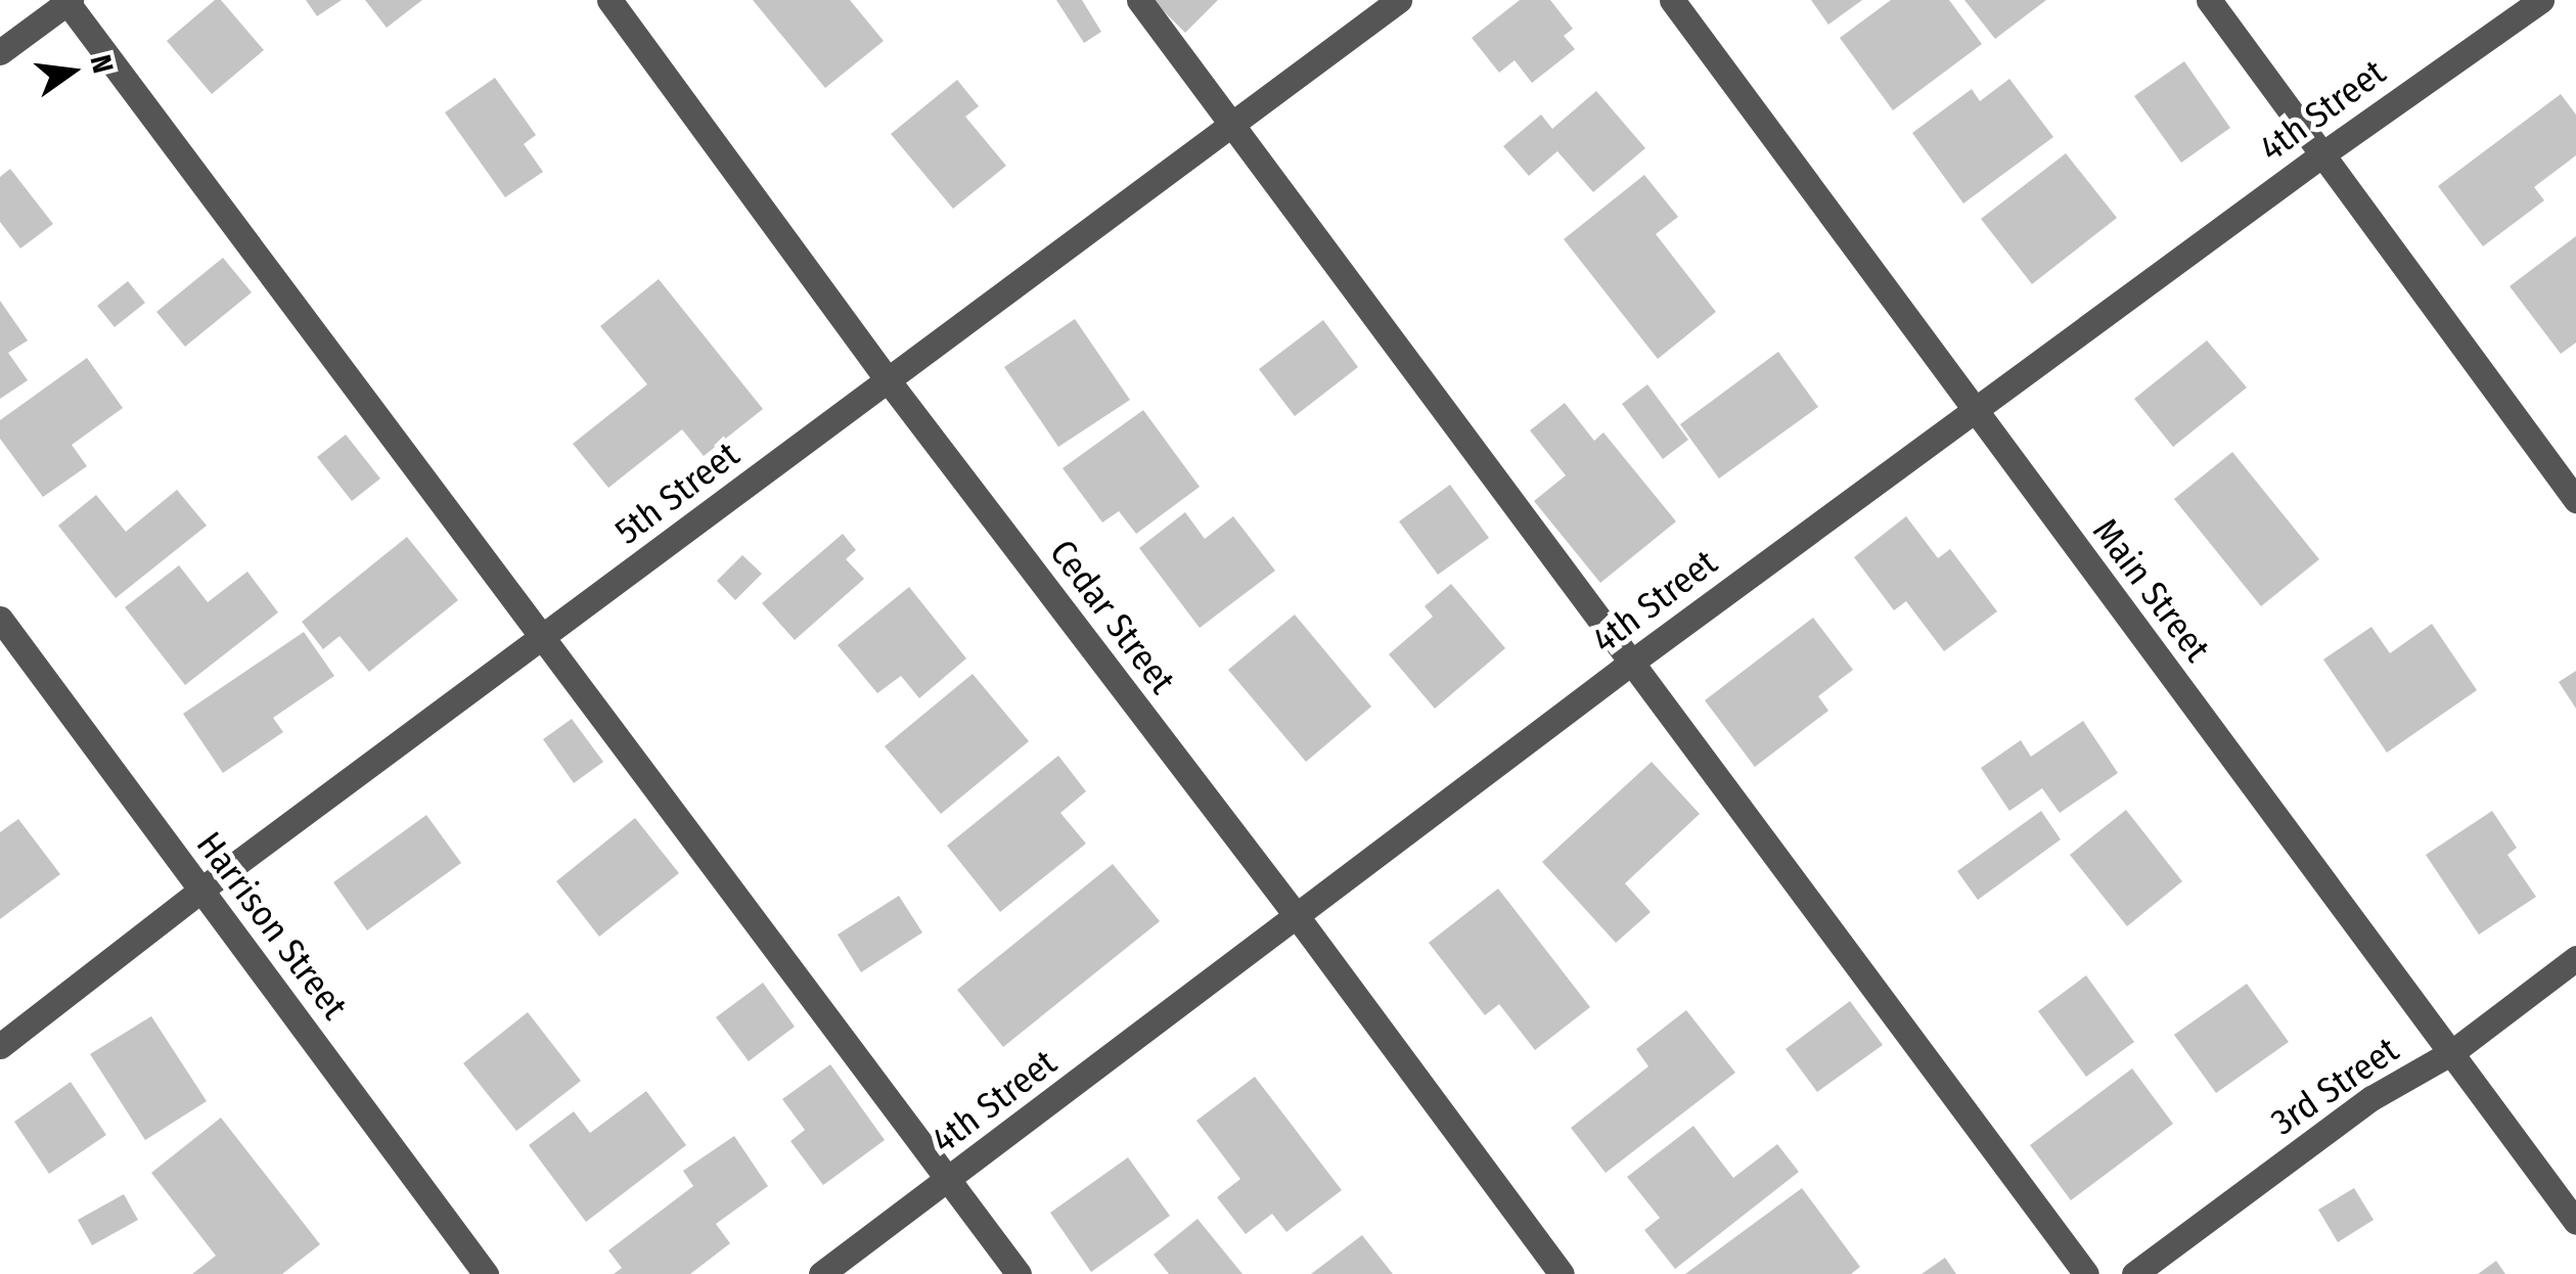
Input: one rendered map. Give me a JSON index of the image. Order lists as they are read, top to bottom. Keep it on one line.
{"streets":{"street":["4th Street","5th Street","Main Street","Cedar Street","Harrison Street","3rd Street"]},"crossings":[["4th Street","Main Street"],["4th Street","Cedar Street"],["5th Street","Cedar Street"],["5th Street","Harrison Street"],["Main Street","3rd Street"]],"north":"right"}
